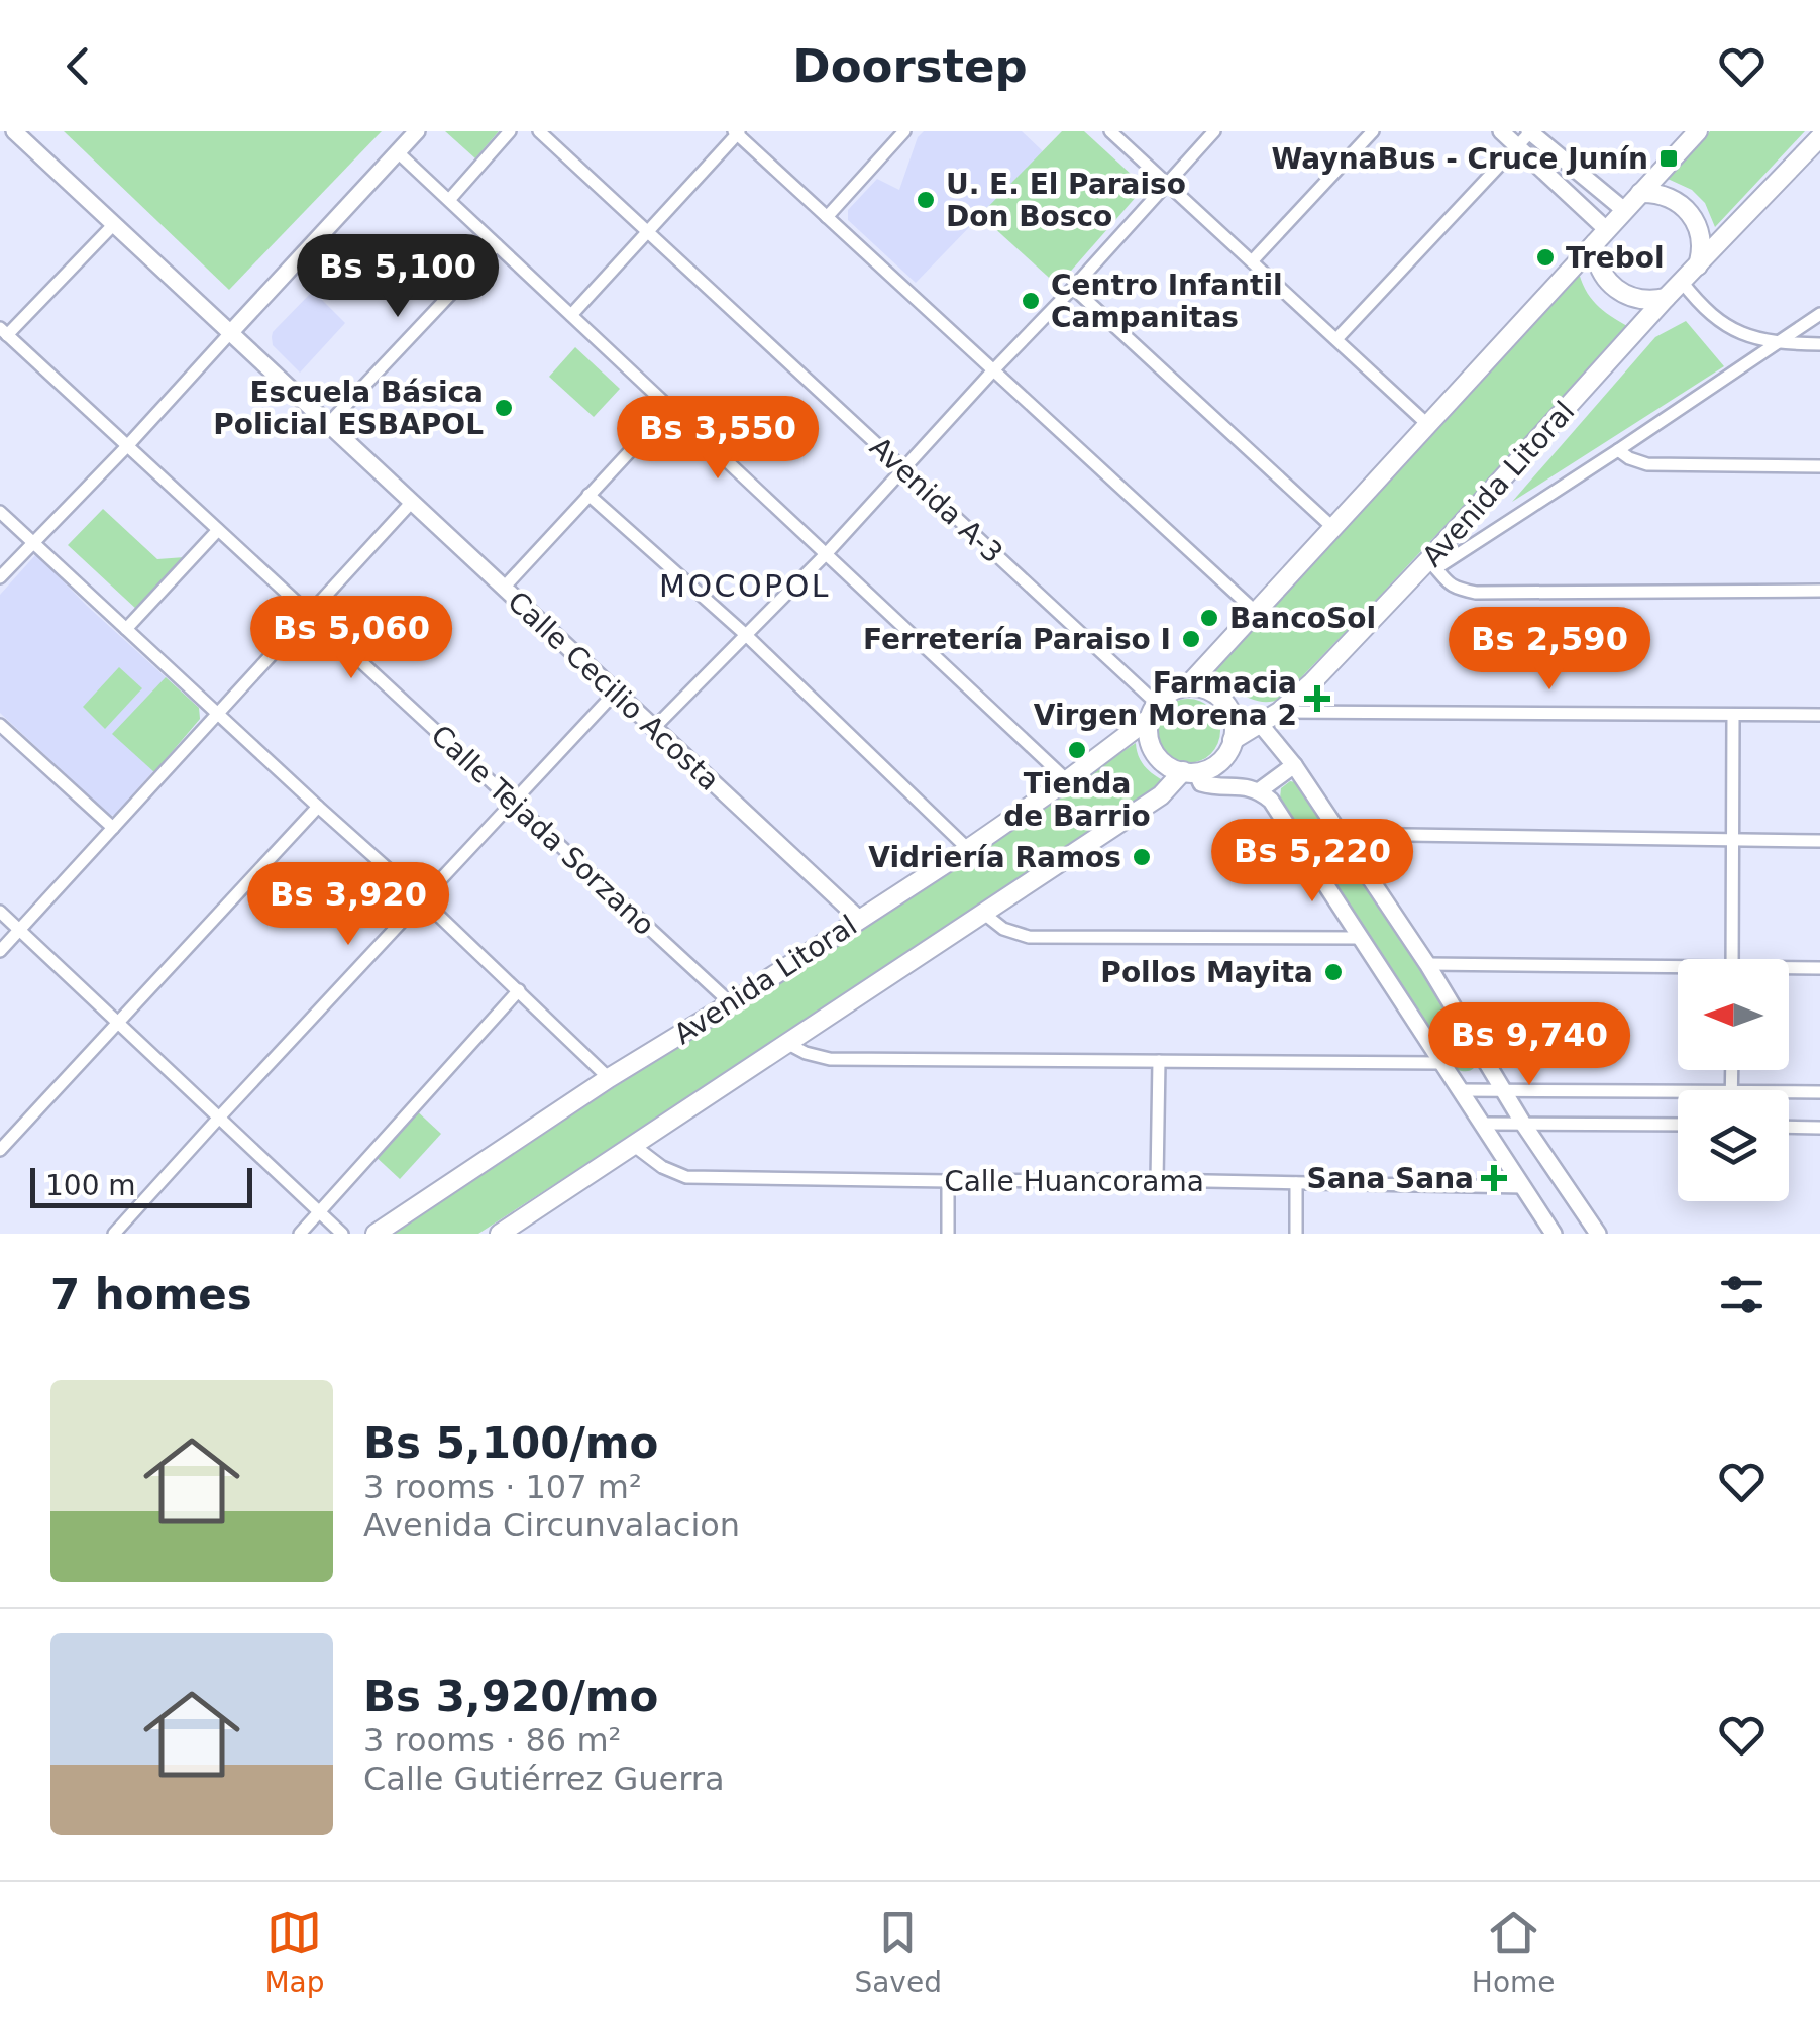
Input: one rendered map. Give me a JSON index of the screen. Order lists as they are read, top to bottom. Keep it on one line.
{"streets":{"main road":["Avenida Litoral"],"street":["Avenida A-3","Calle Cecilio Acosta","Calle Tejada Sorzano","Calle Huancorama"]},"crossings":[["Avenida Litoral","Avenida A-3"],["Avenida Litoral","Calle Cecilio Acosta"],["Avenida Litoral","Calle Tejada Sorzano"]],"districts":["MOCOPOL"],"places":{"transit":["WaynaBus - Cruce Junín"],"other":["U. E. El Paraiso Don Bosco","Trebol","Centro Infantil Campanitas","Escuela Básica Policial ESBAPOL","BancoSol","Ferretería Paraiso I","Tienda de Barrio","Vidriería Ramos","Pollos Mayita"],"health":["Farmacia Virgen Morena 2","Sana Sana"]},"scale_bar":"100 m","north":"left","page":{"header":"Doorstep","price":["Bs 5,100","Bs 3,550","Bs 5,060","Bs 2,590","Bs 5,220","Bs 3,920","Bs 9,740"],"scale":"100 m","heading":"7 homes","list":[{"name":"Bs 5,100/mo","note":"3 rooms · 107 m² · Avenida Circunvalacion"},{"name":"Bs 3,920/mo","note":"3 rooms · 86 m² · Calle Gutiérrez Guerra"}],"tabs":["Map","Saved","Home"]}}
